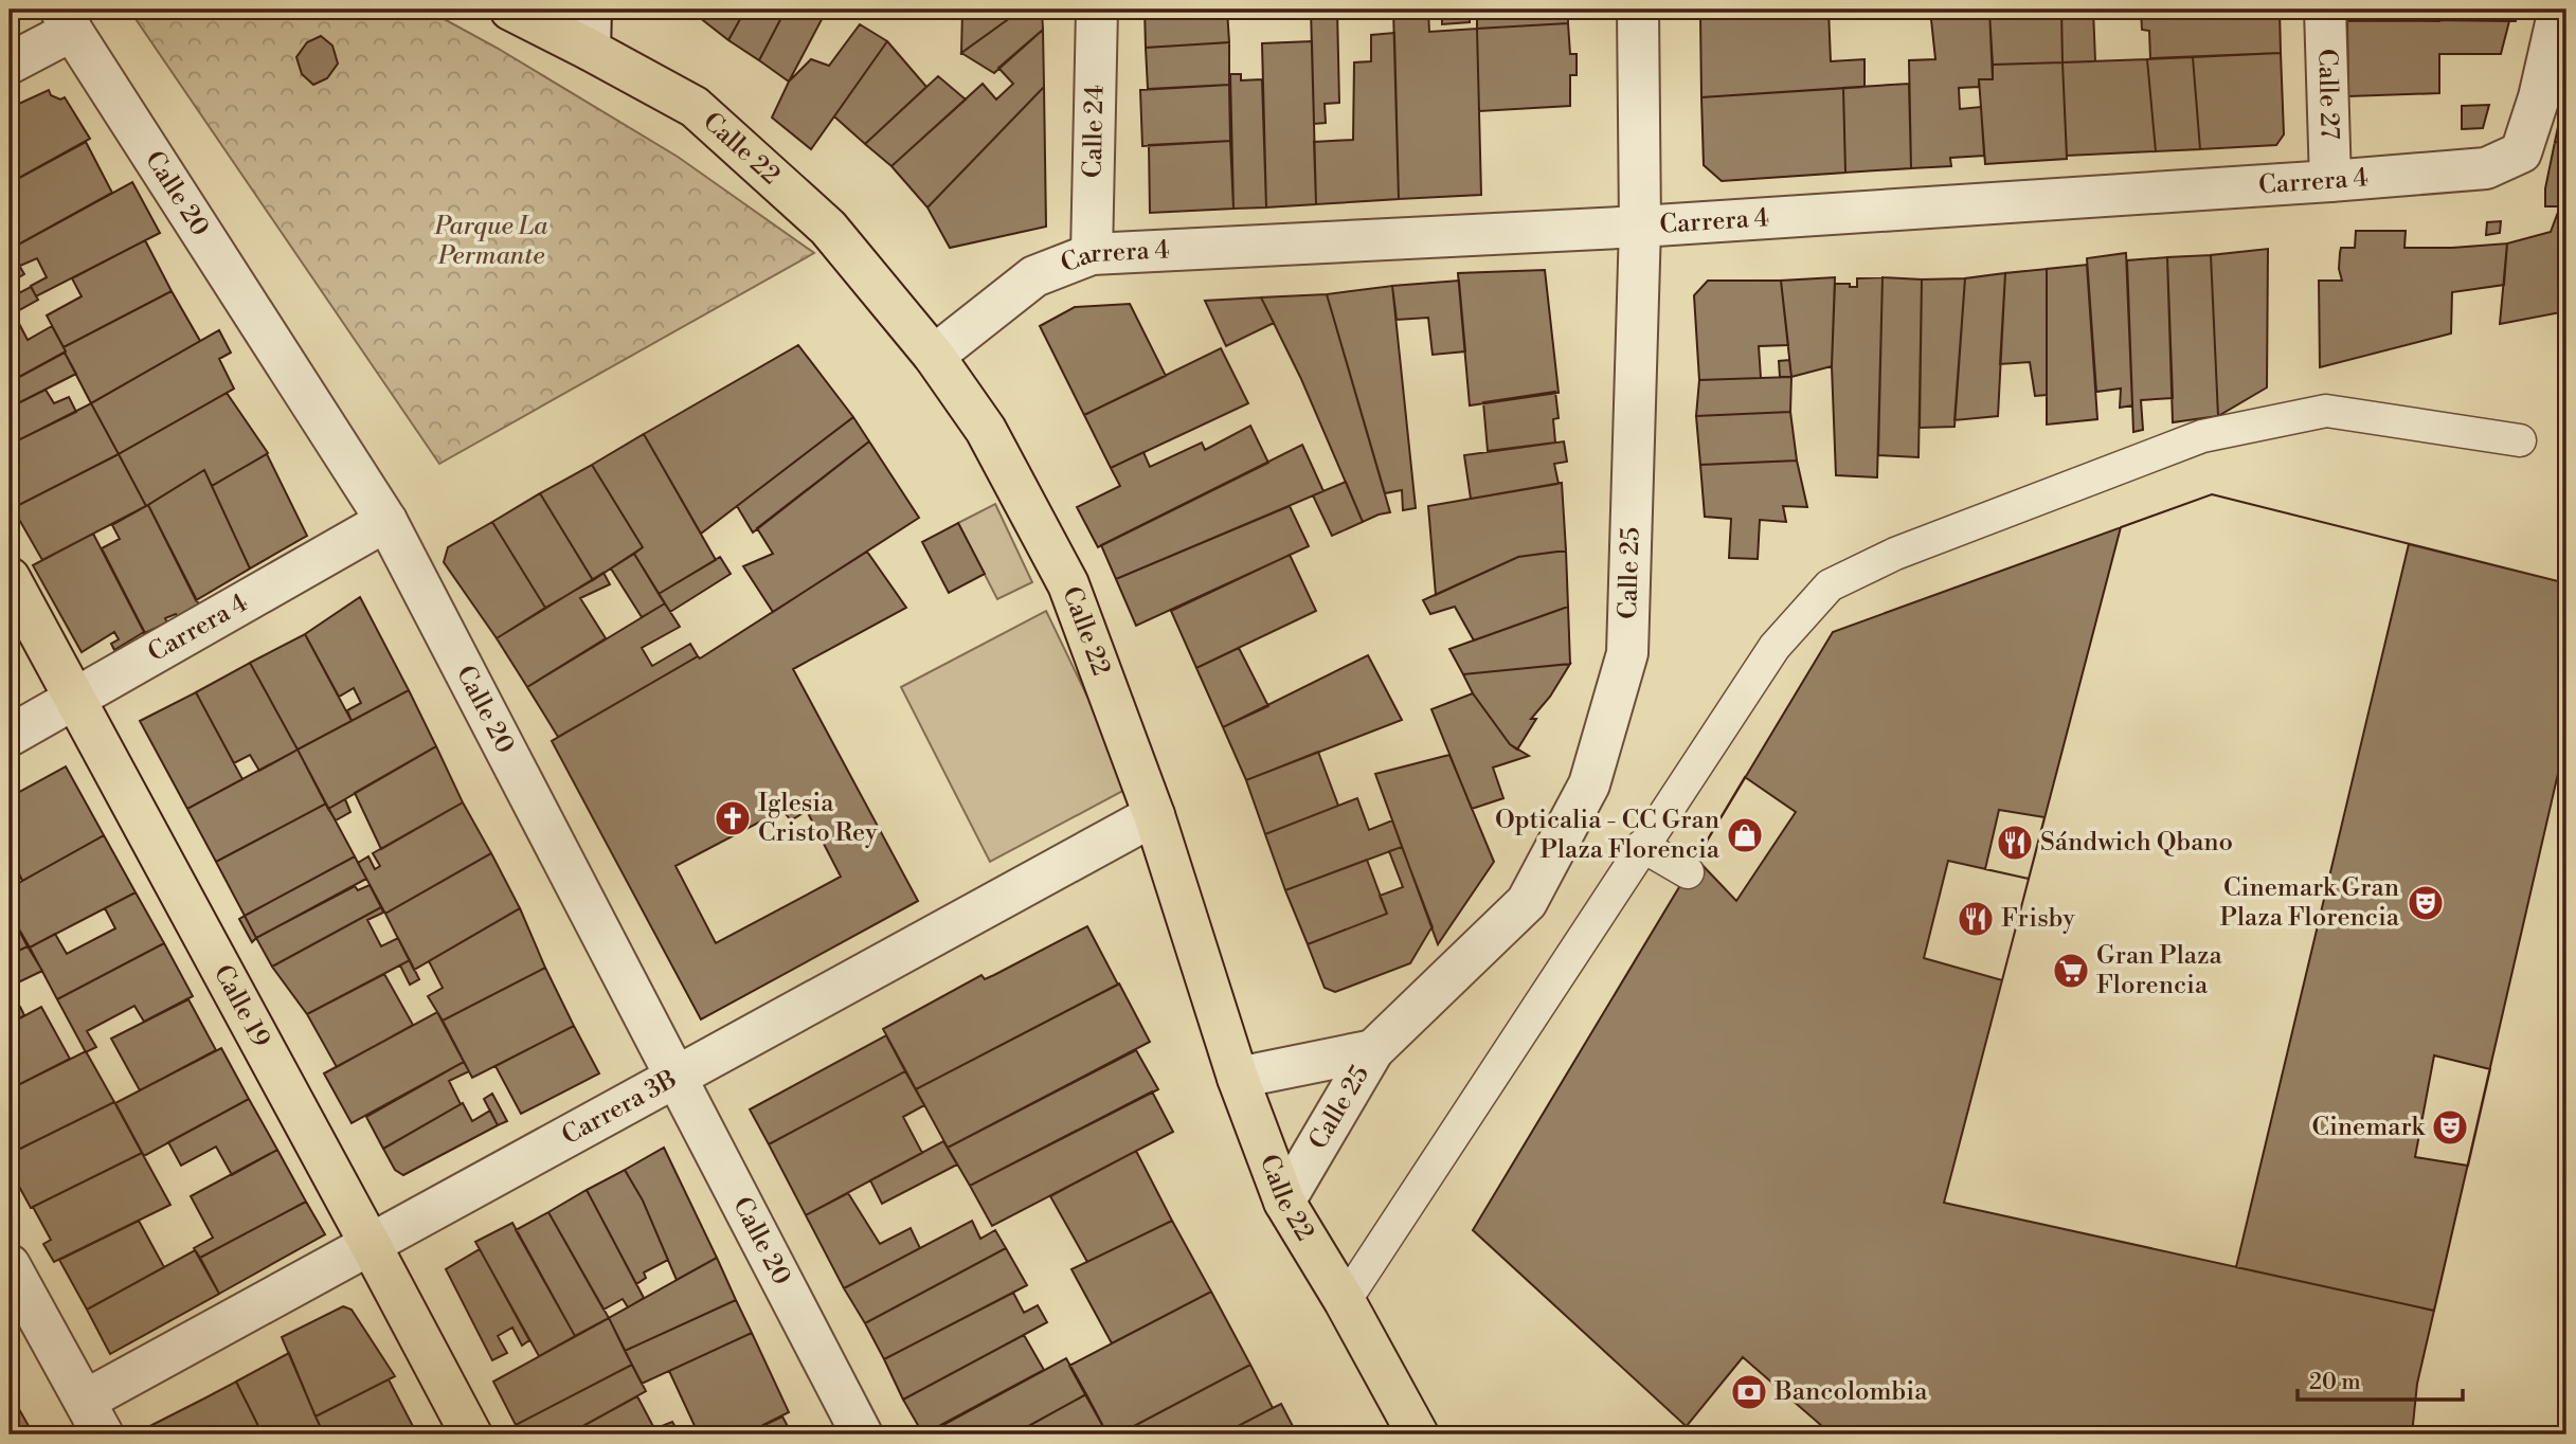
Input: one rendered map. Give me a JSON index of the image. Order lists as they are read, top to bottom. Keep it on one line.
{"streets":{"main road":["Calle 22","Calle 19"],"street":["Calle 27","Calle 24","Carrera 4","Calle 20","Calle 25","Carrera 3B"]},"crossings":[["Calle 27","Carrera 4"],["Calle 24","Carrera 4"],["Calle 22","Carrera 4"],["Calle 22","Calle 25"],["Calle 22","Carrera 3B"],["Carrera 4","Calle 20"],["Carrera 4","Calle 25"],["Carrera 4","Calle 19"],["Calle 20","Carrera 3B"],["Calle 19","Carrera 3B"]],"parks":["Parque La Permante"],"places":{"church":["Iglesia Cristo Rey"],"shop":["Opticalia - CC Gran Plaza Florencia"],"restaurant":["Sándwich Qbano","Frisby"],"theatre":["Cinemark Gran Plaza Florencia","Cinemark"],"supermarket":["Gran Plaza Florencia"],"bank":["Bancolombia"]},"scale_bar":"20 m"}
